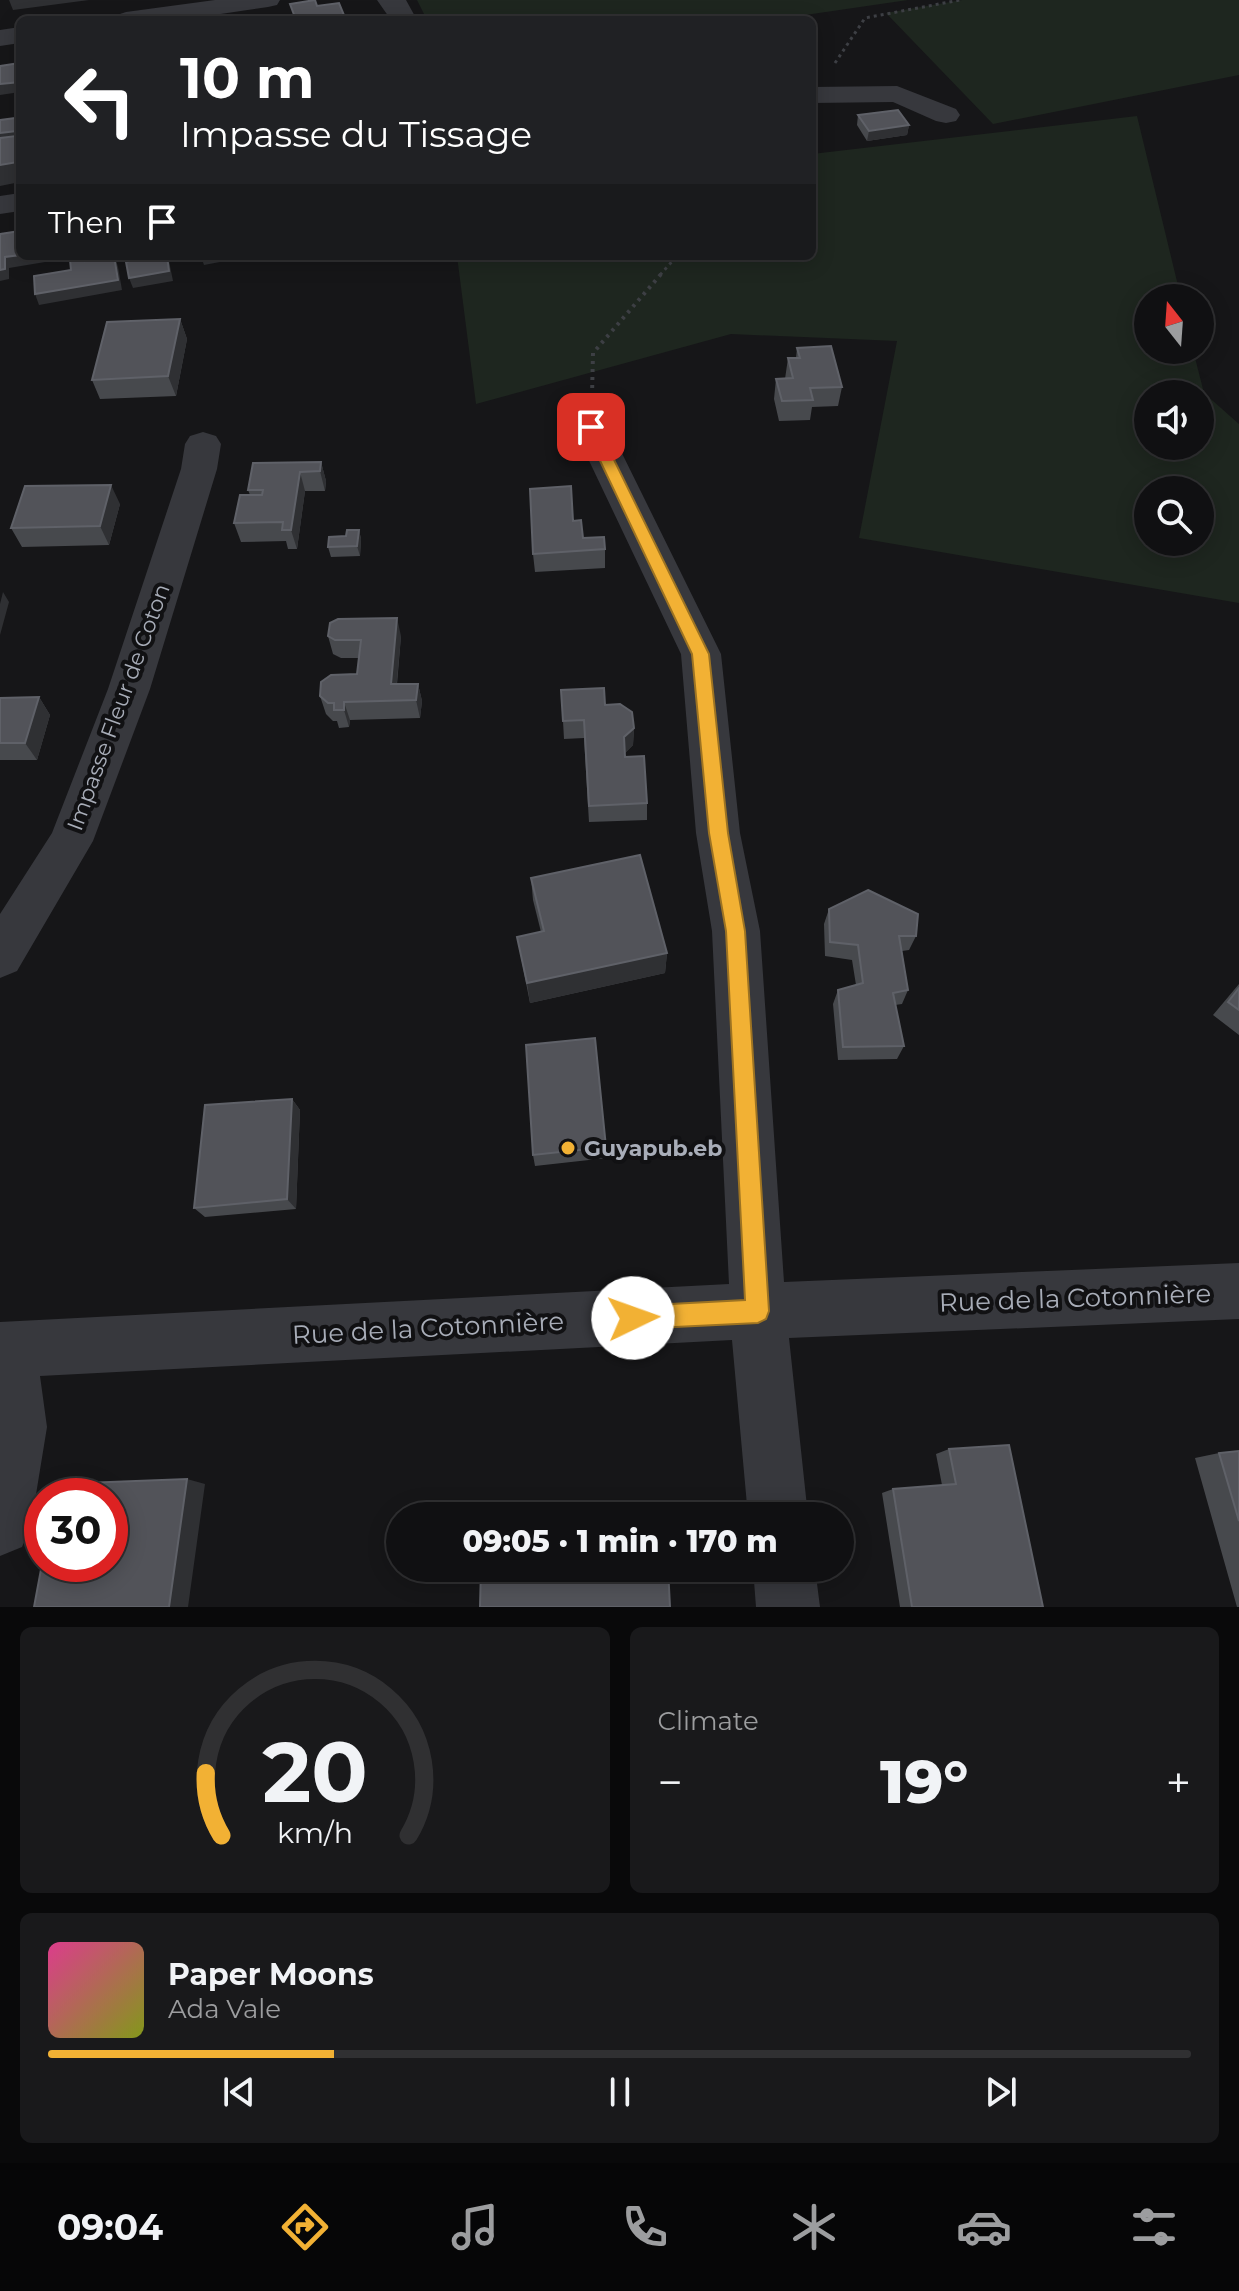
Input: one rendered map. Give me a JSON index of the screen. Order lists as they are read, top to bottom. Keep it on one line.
{"streets":{"street":["Impasse Fleur de Coton","Rue de la Cotonnière"]},"places":["Guyapub.eb"],"north":"top","page":{"turn":["10 m","Impasse du Tissage"],"then":"Then","limit":"30","trip":"09:05 · 1 min · 170 m","tile":"Climate","heat":["−","19°","+"],"song":["Paper Moons","Ada Vale"],"tabs":"09:04","gauge":["20","km/h"]}}
